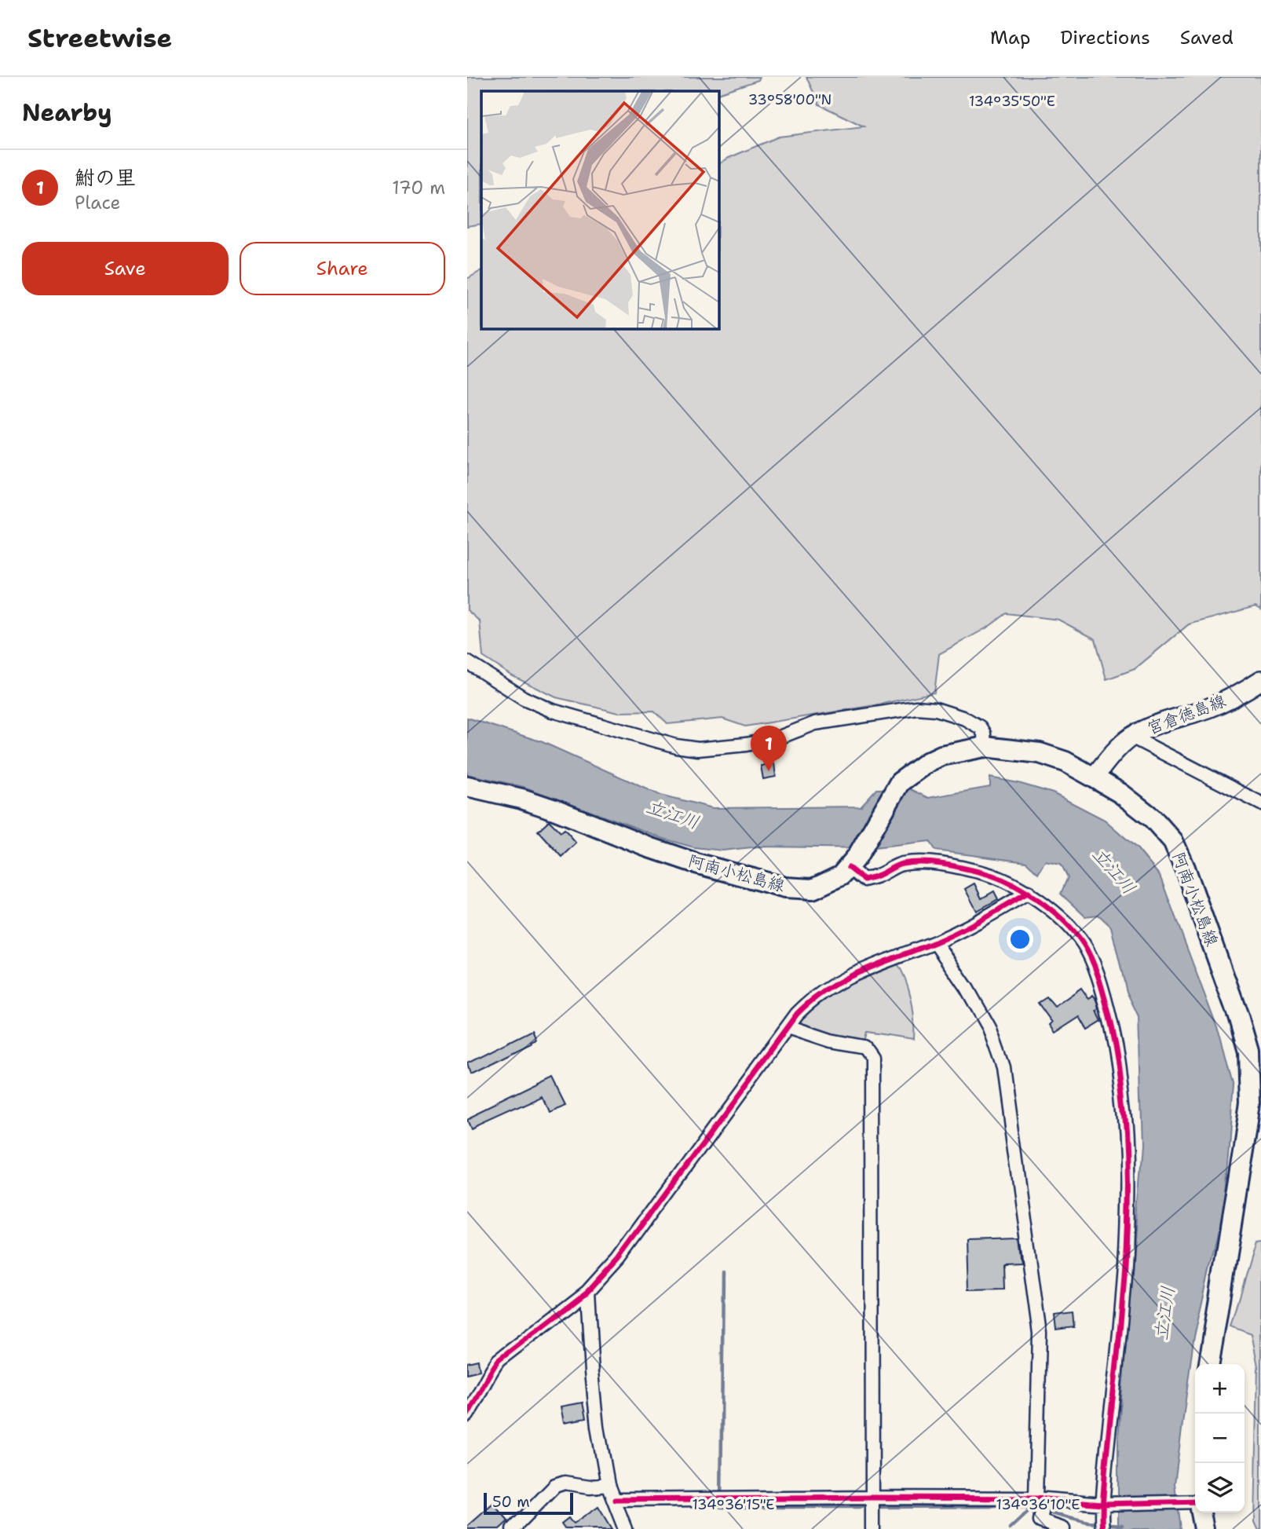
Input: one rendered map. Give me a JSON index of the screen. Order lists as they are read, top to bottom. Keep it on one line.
{"streets":{"main road":["宮倉徳島線","阿南小松島線"]},"crossings":[["宮倉徳島線","阿南小松島線"]],"water":["立江川"],"scale_bar":"50 m","page":{"header":"Streetwise","nav":["Map","Directions","Saved"],"heading":"Nearby","list":[{"mark":"1","name":"鮒の里","note":"Place","value":"170 m"}],"buttons":["Save","Share"],"pins":"1","map_buttons":["+","−"],"scale":"50 m"},"coordinates":["33°58'00\"N","134°35'50\"E","134°36'15\"E","134°36'10\"E"]}
